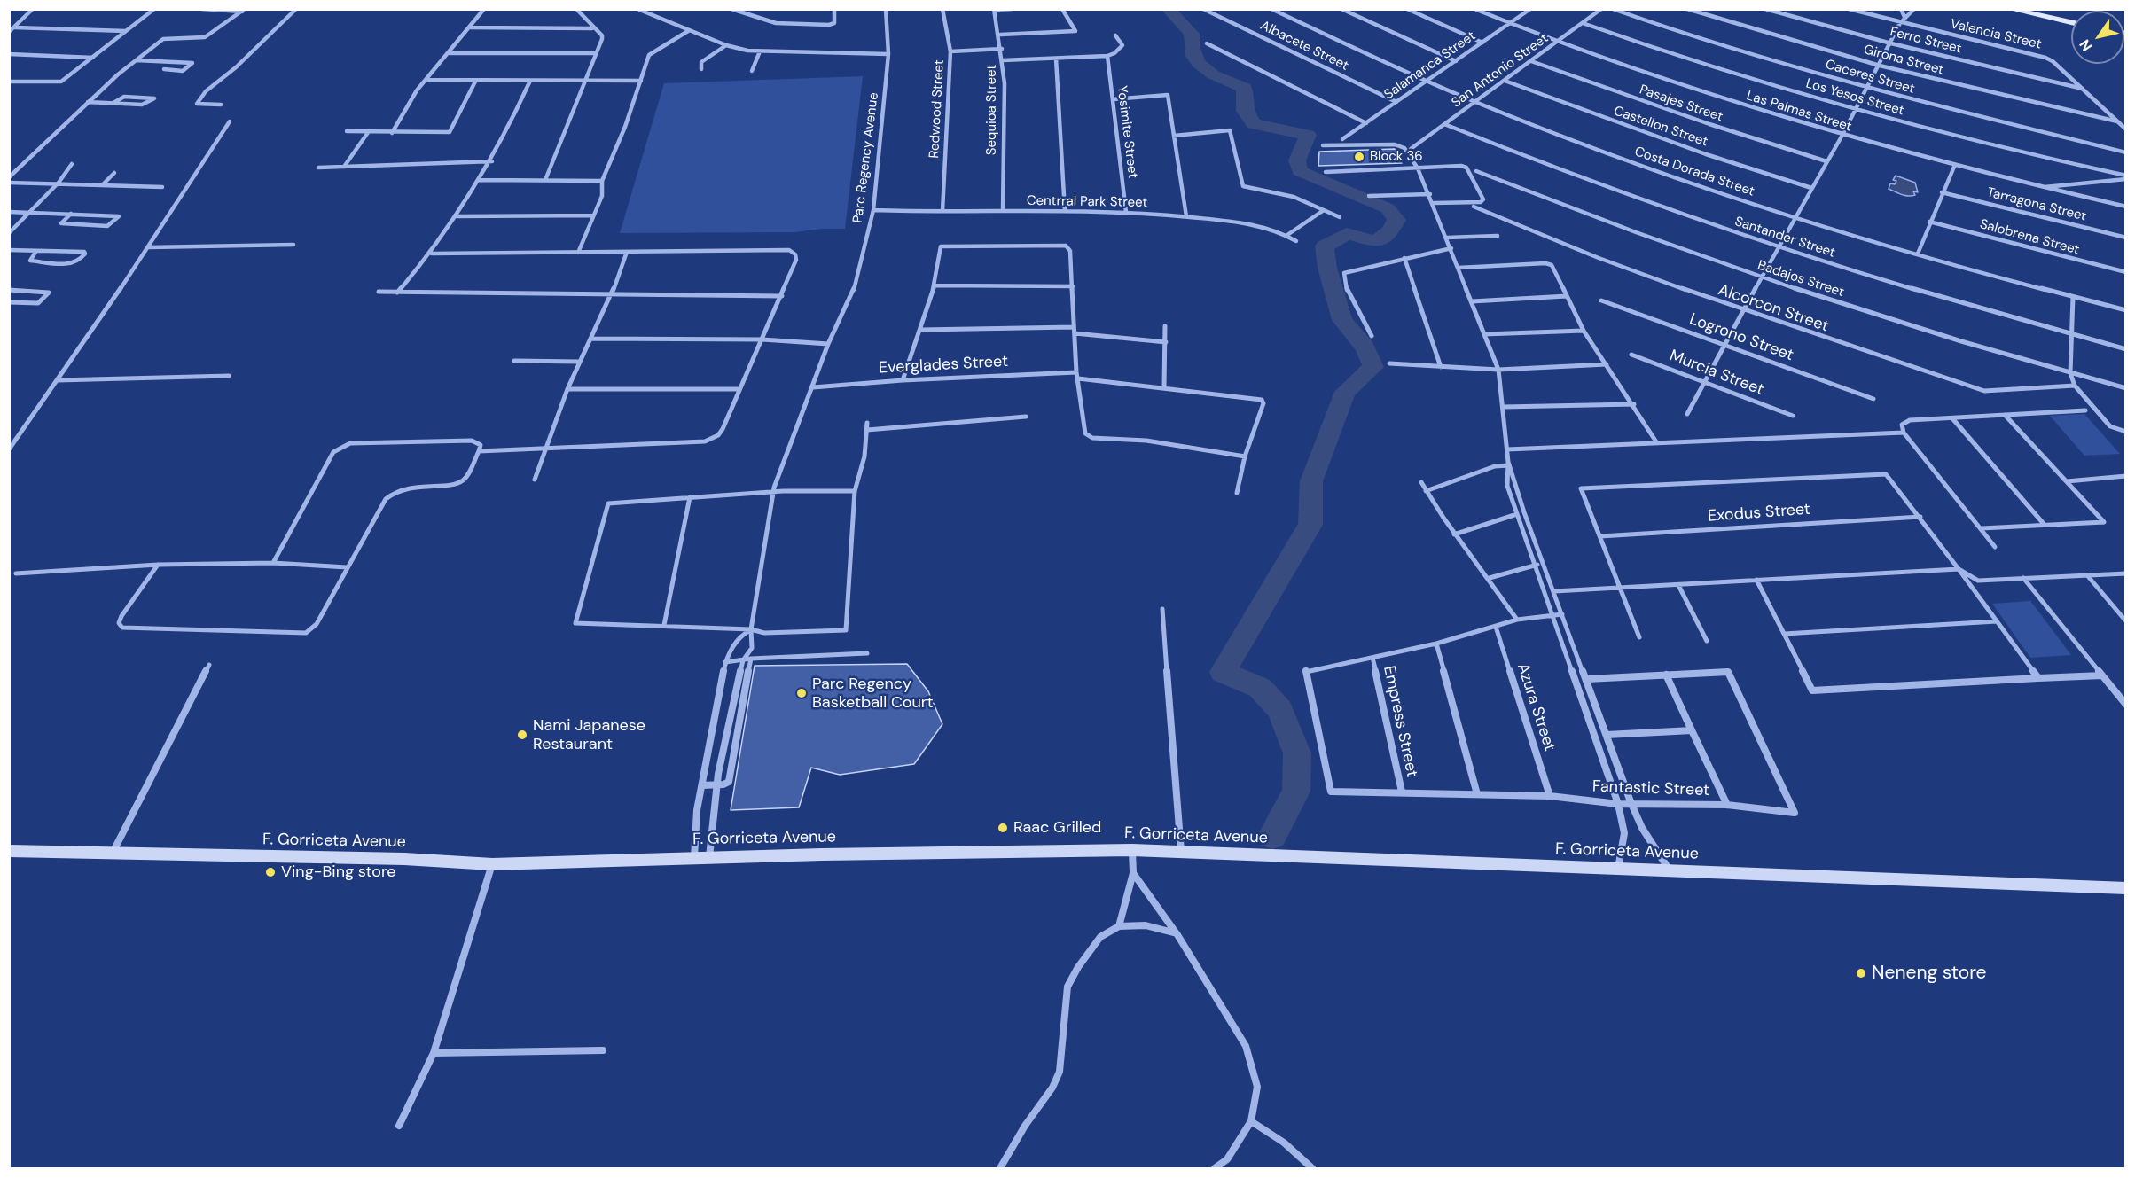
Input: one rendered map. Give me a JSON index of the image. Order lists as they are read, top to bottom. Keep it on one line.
{"streets":{"main road":["F. Gorriceta Avenue"],"street":["Valencia Street","Ferro Street","Albacete Street","Girona Street","Salamanca Street","San Antonio Street","Caceres Street","Los Yesos Street","Pasajes Street","Redwood Street","Sequioa Street","Las Palmas Street","Castellon Street","Yosimite Street","Parc Regency Avenue","Costa Dorada Street","Centrral Park Street","Tarragona Street","Santander Street","Salobrena Street","Badajos Street","Alcorcon Street","Logrono Street","Everglades Street","Murcia Street","Exodus Street","Azura Street","Empress Street","Fantastic Street"]},"crossings":[["Valencia Street","Ferro Street"],["Albacete Street","Salamanca Street"],["Salamanca Street","Las Palmas Street"],["Salamanca Street","Costa Dorada Street"],["San Antonio Street","Los Yesos Street"],["San Antonio Street","Pasajes Street"],["San Antonio Street","Las Palmas Street"],["San Antonio Street","Castellon Street"],["San Antonio Street","Costa Dorada Street"],["San Antonio Street","Santander Street"],["Redwood Street","Centrral Park Street"],["Sequioa Street","Centrral Park Street"],["Yosimite Street","Centrral Park Street"],["Parc Regency Avenue","Centrral Park Street"],["Parc Regency Avenue","Everglades Street"],["Parc Regency Avenue","F. Gorriceta Avenue"],["Azura Street","Fantastic Street"],["Empress Street","Fantastic Street"]],"places":["Block 36","Parc Regency Basketball Court","Nami Japanese Restaurant","Raac Grilled","Ving-Bing store","Neneng store"],"north":"bottom left"}
